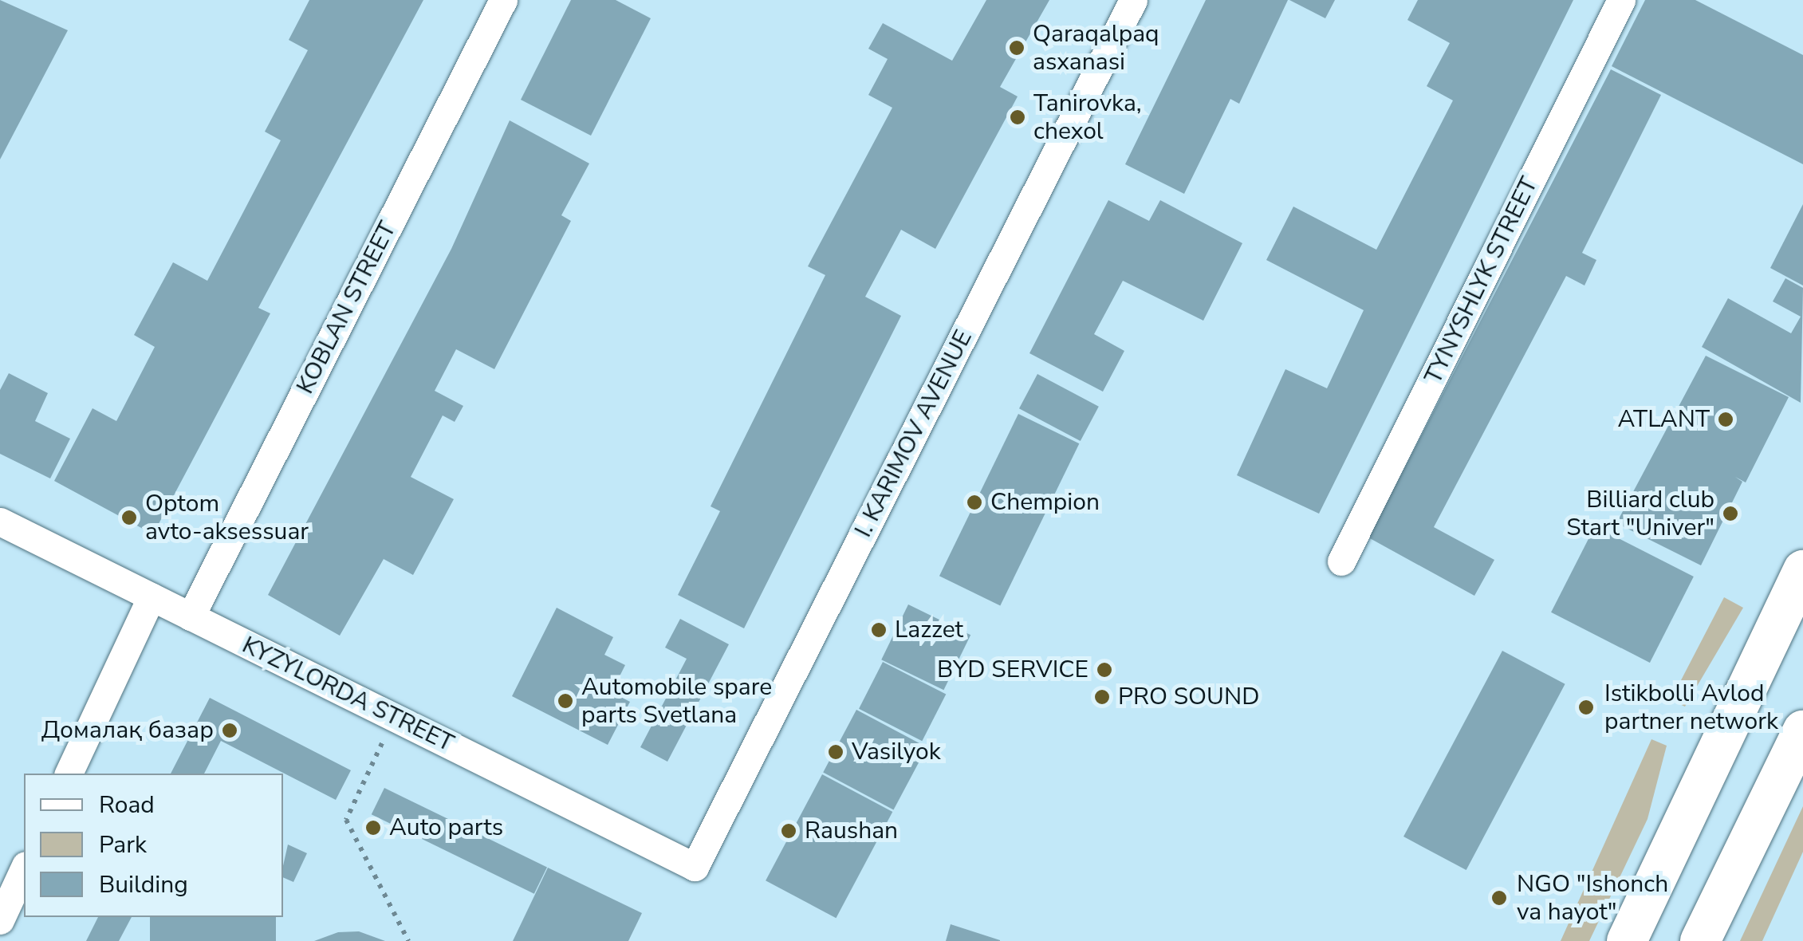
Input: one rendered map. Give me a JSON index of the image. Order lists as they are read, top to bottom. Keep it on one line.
{"streets":{"street":["TYNYSHLYK STREET","KOBLAN STREET","I. KARIMOV AVENUE","KYZYLORDA STREET"]},"crossings":[["KOBLAN STREET","KYZYLORDA STREET"],["I. KARIMOV AVENUE","KYZYLORDA STREET"]],"places":["Qaraqalpaq asxanasi","Tanirovka, chexol","ATLANT","Chempion","Billiard club Start \"Univer\"","Optom avto-aksessuar","Lazzet","BYD SERVICE","PRO SOUND","Automobile spare parts Svetlana","Istikbolli Avlod partner network","Домалақ базар","Vasilyok","Auto parts","Raushan","NGO \"Ishonch va hayot\""],"legend":["Road","Park","Building"]}
